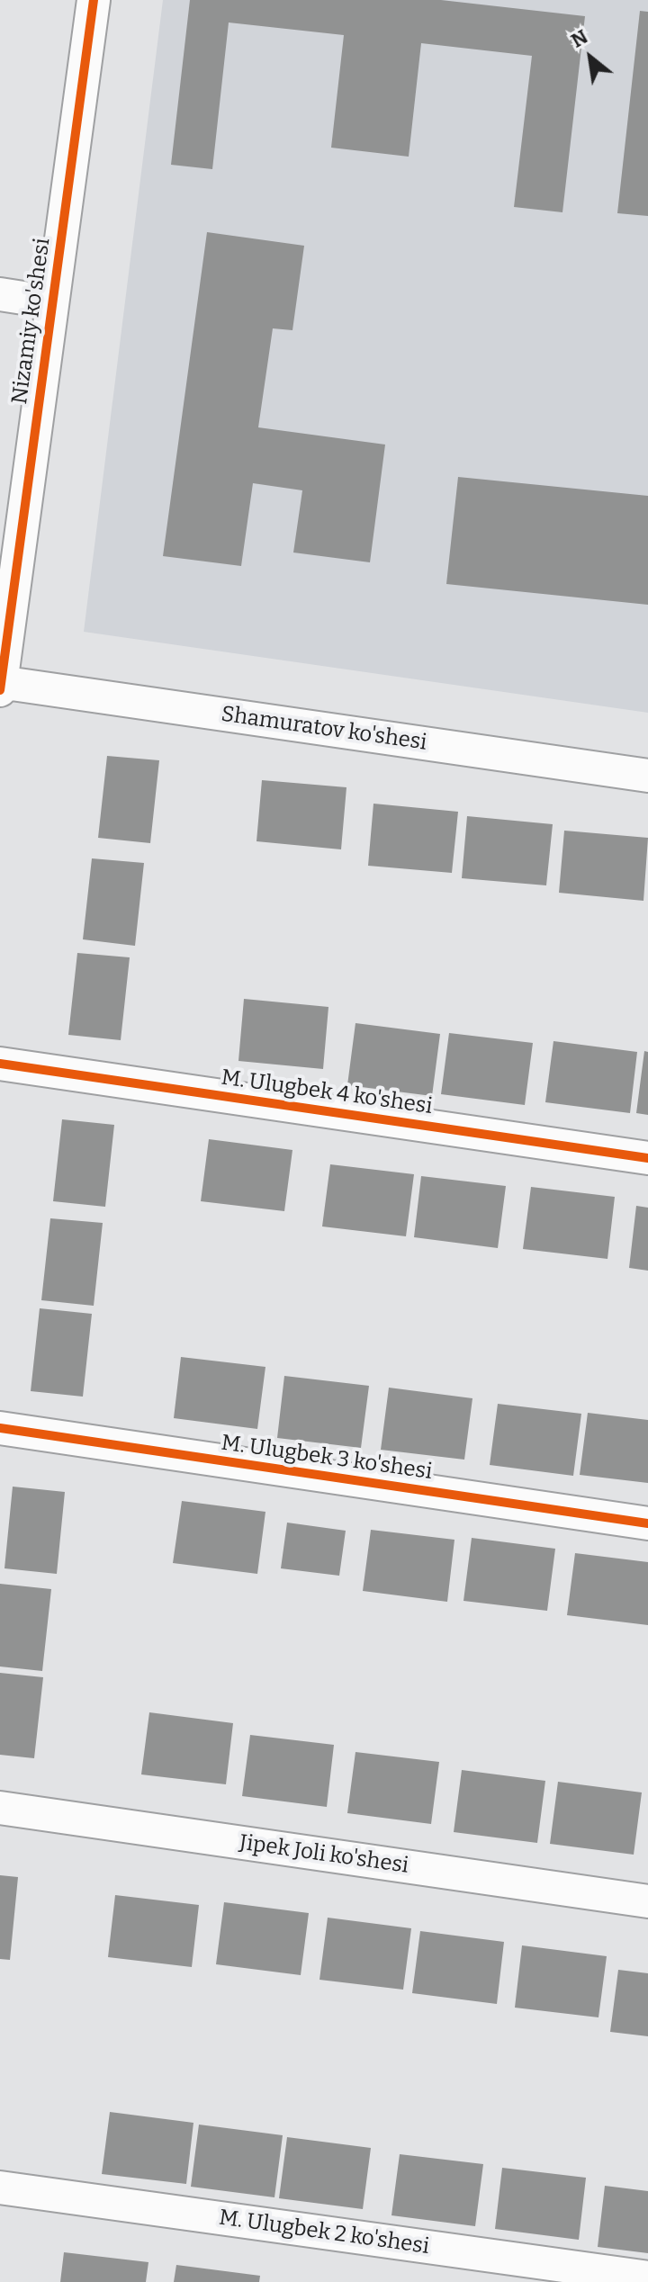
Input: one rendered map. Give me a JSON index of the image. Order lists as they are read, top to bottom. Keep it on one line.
{"streets":{"street":["Nizamiy ko'shesi","Shamuratov ko'shesi","M. Ulugbek 4 ko'shesi","M. Ulugbek 3 ko'shesi","Jipek Joli ko'shesi","M. Ulugbek 2 ko'shesi"]},"crossings":[["Nizamiy ko'shesi","Shamuratov ko'shesi"]],"north":"top left"}
